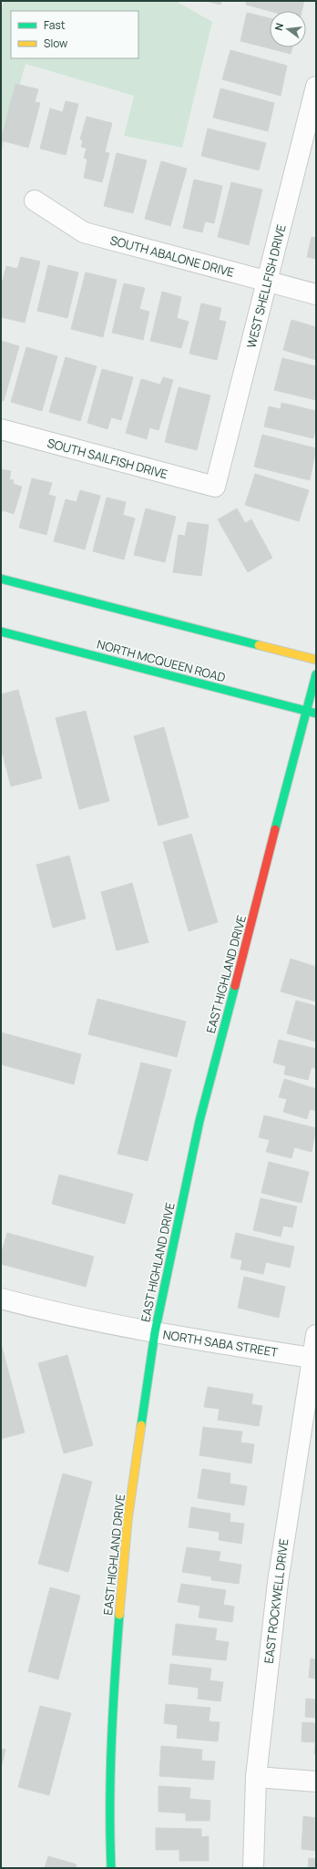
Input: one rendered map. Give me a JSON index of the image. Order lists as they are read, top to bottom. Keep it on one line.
{"streets":{"street":["SOUTH ABALONE DRIVE","WEST SHELLFISH DRIVE","SOUTH SAILFISH DRIVE","NORTH MCQUEEN ROAD","EAST HIGHLAND DRIVE","NORTH SABA STREET","EAST ROCKWELL DRIVE"]},"crossings":[["SOUTH ABALONE DRIVE","WEST SHELLFISH DRIVE"],["WEST SHELLFISH DRIVE","SOUTH SAILFISH DRIVE"],["NORTH MCQUEEN ROAD","EAST HIGHLAND DRIVE"],["EAST HIGHLAND DRIVE","NORTH SABA STREET"],["NORTH SABA STREET","EAST ROCKWELL DRIVE"]],"legend":["Fast","Slow"],"north":"left"}
